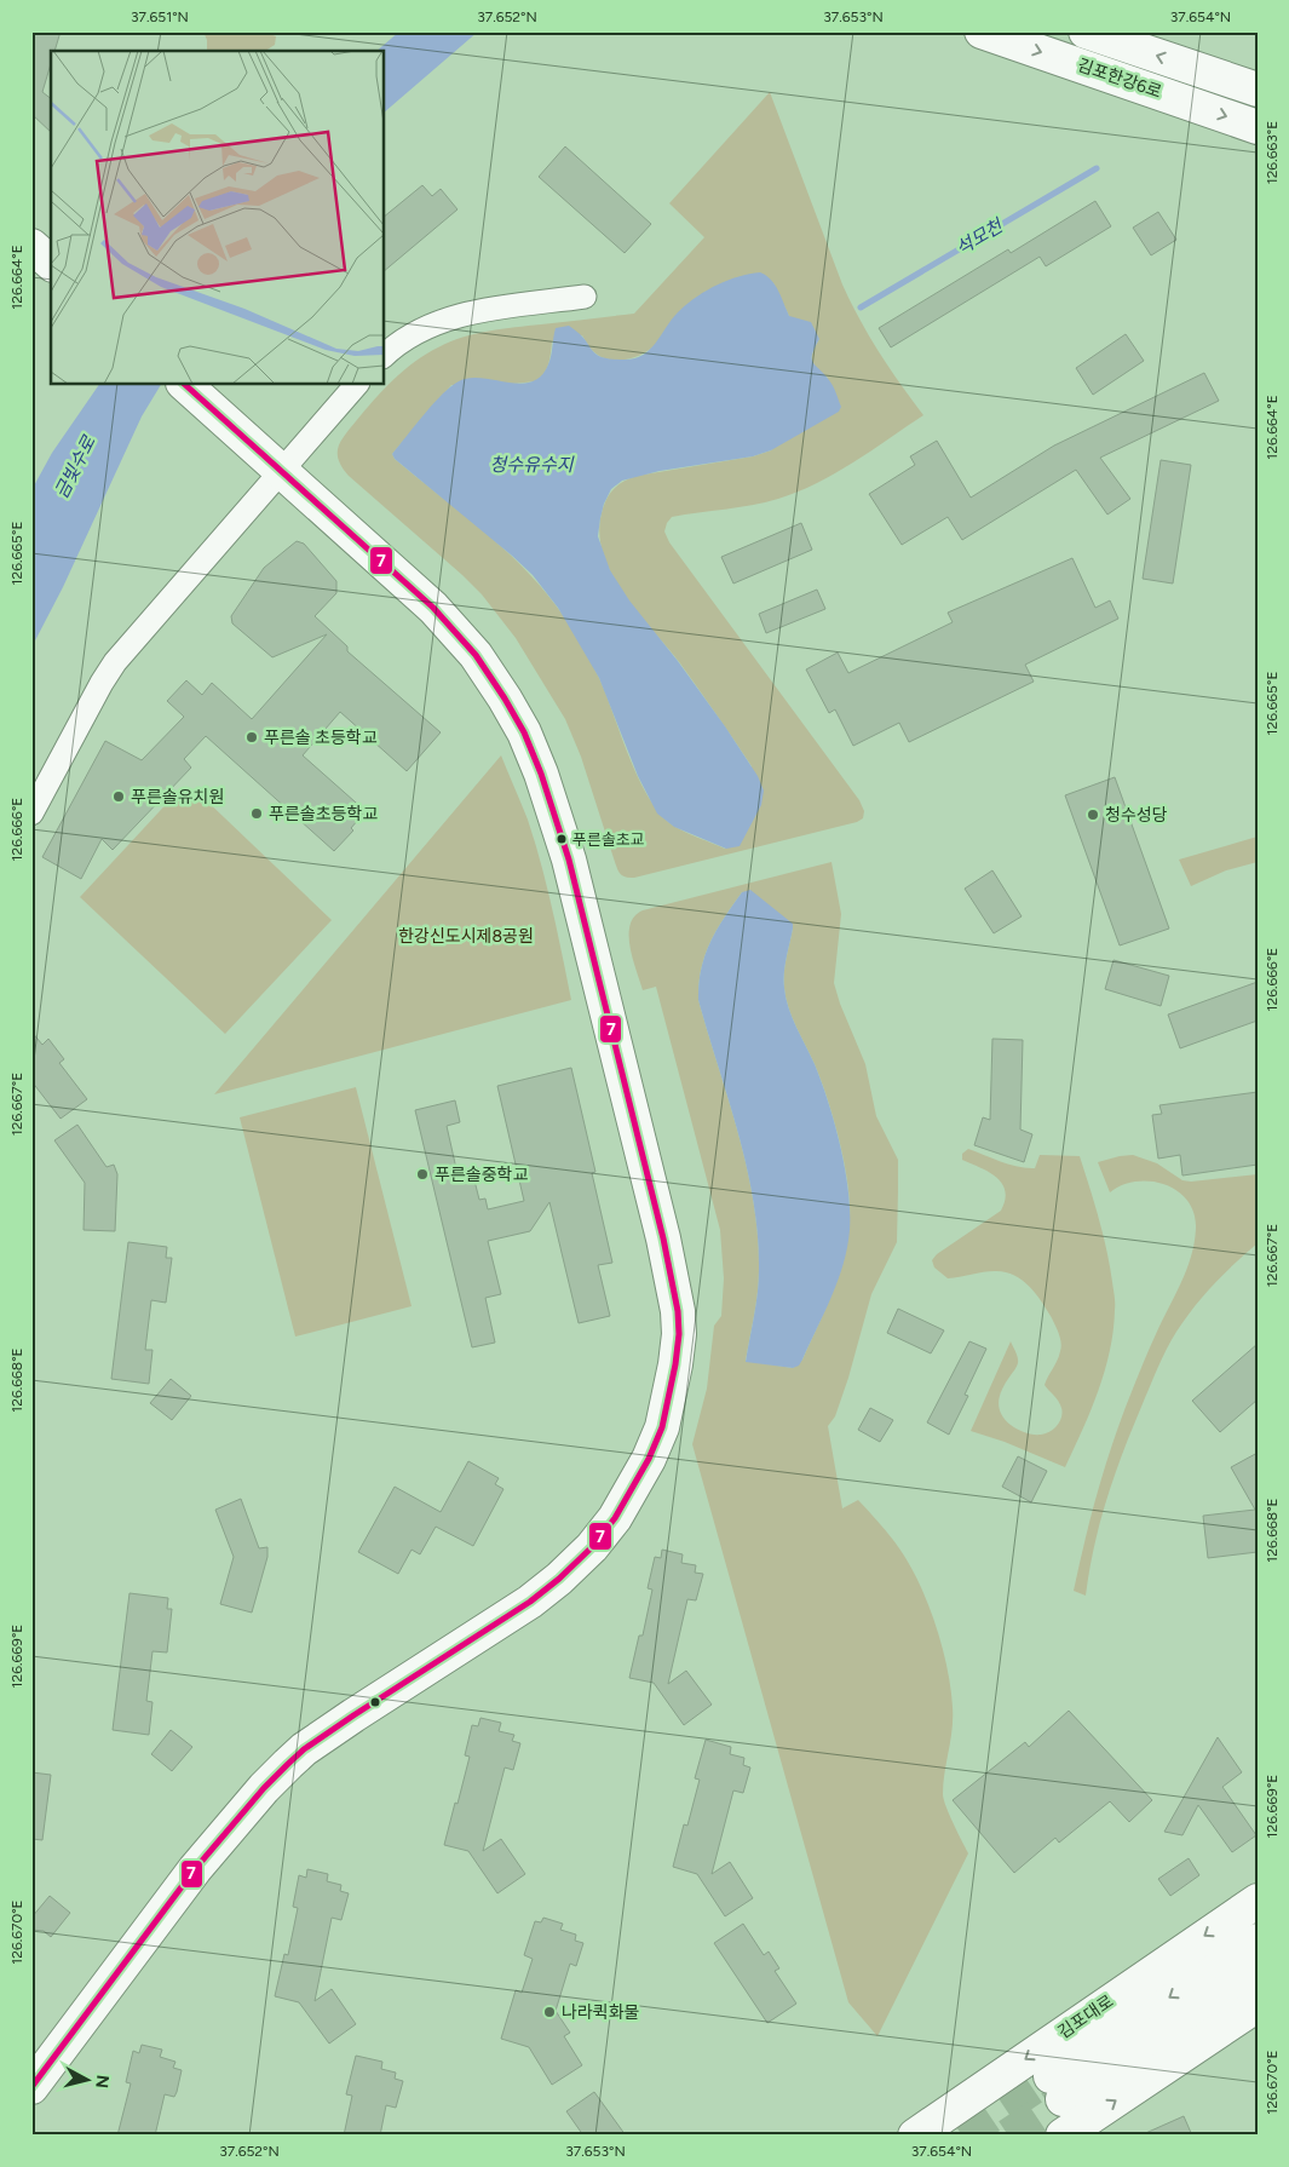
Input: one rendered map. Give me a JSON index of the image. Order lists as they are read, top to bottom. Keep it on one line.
{"streets":{"street":["김포한강6로","김포대로"]},"water":["석모천","청수유수지","금빛수로"],"parks":["한강신도시제8공원"],"places":["푸른솔 초등학교","푸른솔유치원","푸른솔초등학교","청수성당","푸른솔초교","푸른솔중학교","나라퀵화물"],"lines":["transit line 7"],"north":"right","coordinates":["37.651°N","37.652°N","37.653°N","37.654°N","126.663°E","126.664°E","126.665°E","126.666°E","126.667°E","126.668°E","126.669°E","126.670°E"]}
